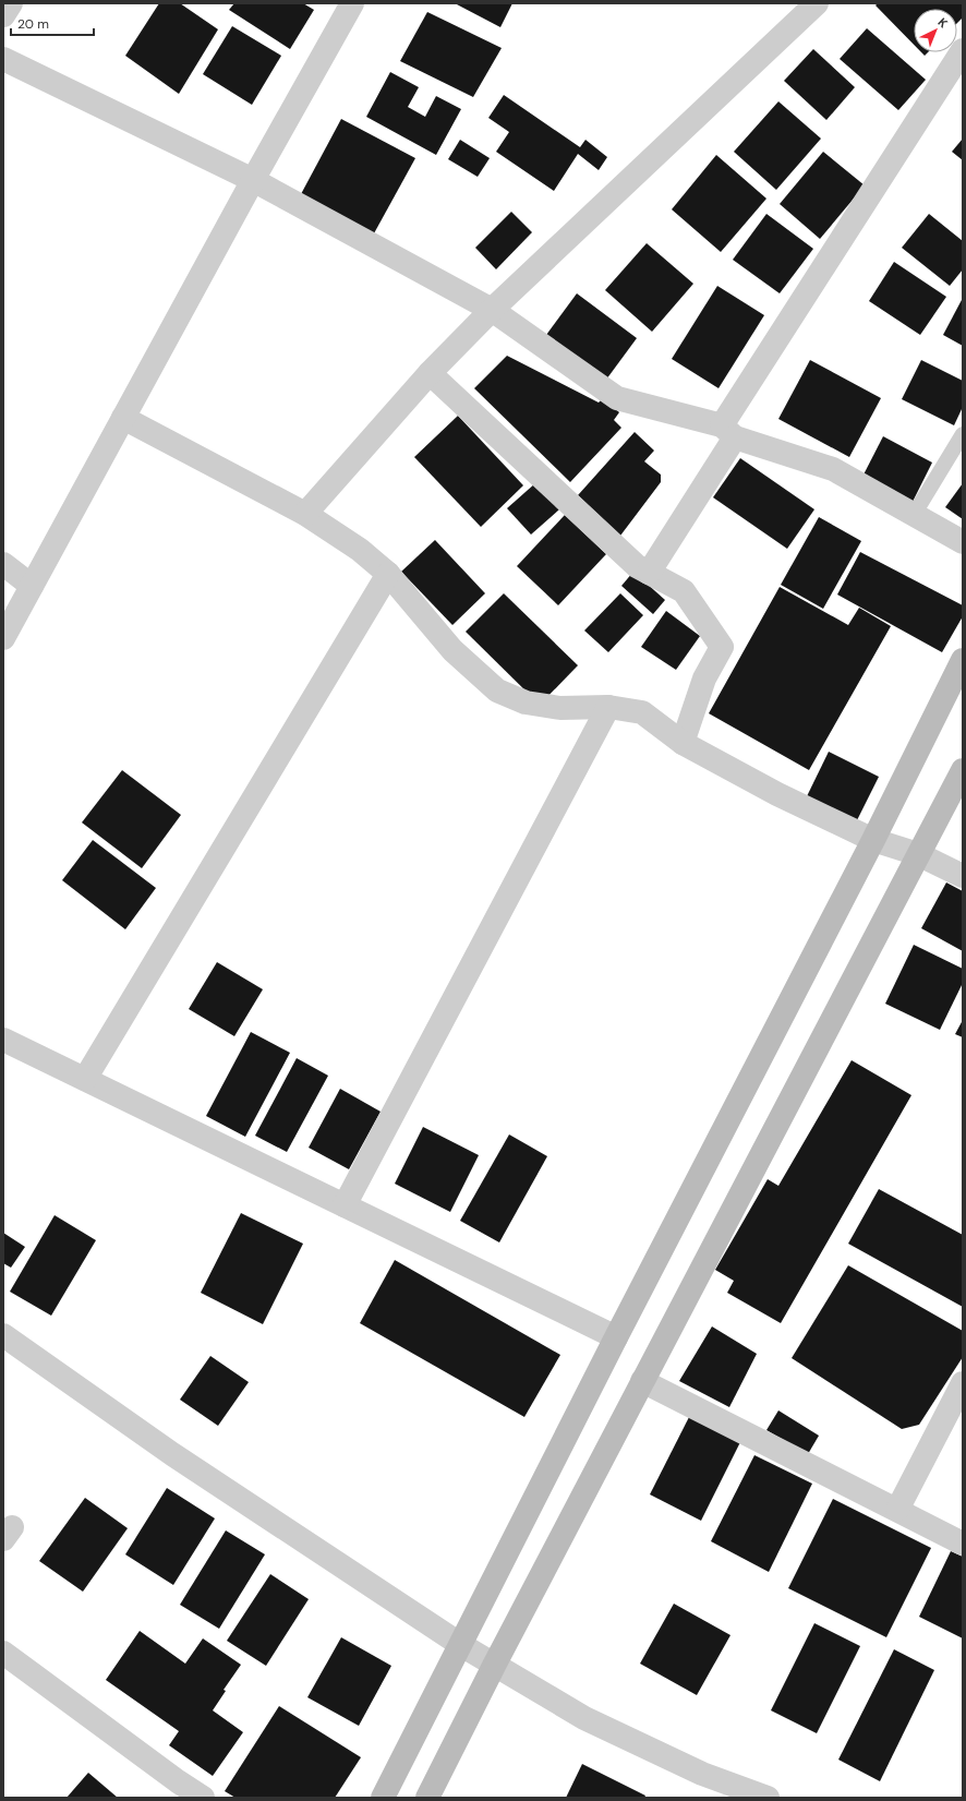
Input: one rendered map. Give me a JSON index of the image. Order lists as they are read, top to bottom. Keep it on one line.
{"scale_bar":"20 m","north":"top right"}
